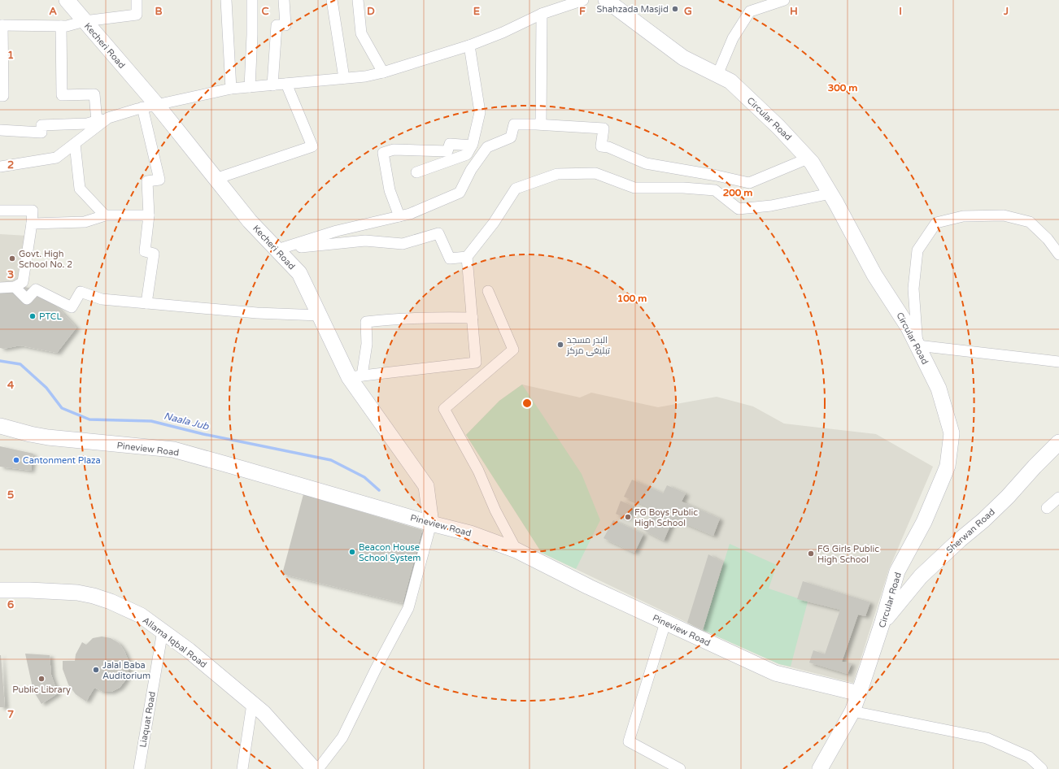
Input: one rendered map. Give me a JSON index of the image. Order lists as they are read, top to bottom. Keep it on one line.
{"streets":{"street":["Kecheri Road","Circular Road","Pineview Road","Sherwan Road","Allama Iqbal Road","Liaquat Road"]},"crossings":[["Kecheri Road","Pineview Road"],["Circular Road","Pineview Road"],["Circular Road","Sherwan Road"],["Allama Iqbal Road","Liaquat Road"]],"water":["Naala Jub"],"places":["Shahzada Masjid","Govt. High School No. 2","PTCL","البدر مسجد تبلیغی مرکز","Cantonment Plaza","FG Boys Public High School","Beacon House School System","FG Girls Public High School","Jalal Baba Auditorium","Public Library"],"grid":{"columns":["A","B","C","D","E","F","G","H","I","J"],"rows":["1","2","3","4","5","6","7"]},"rings":["300 m","200 m","100 m"]}
